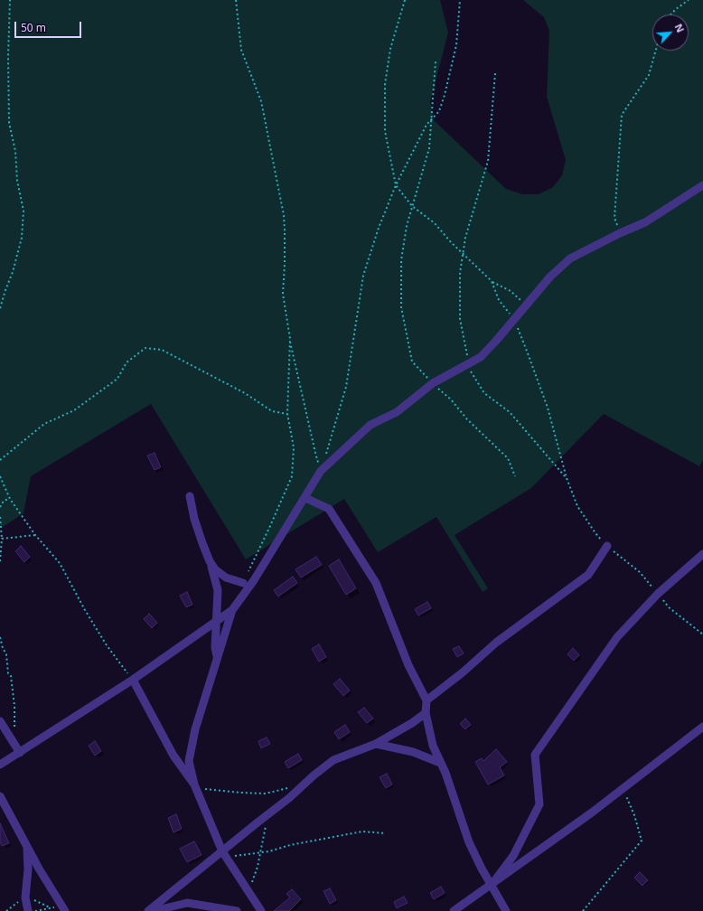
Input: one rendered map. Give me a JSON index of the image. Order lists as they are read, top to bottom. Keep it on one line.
{"scale_bar":"50 m","north":"top right"}
